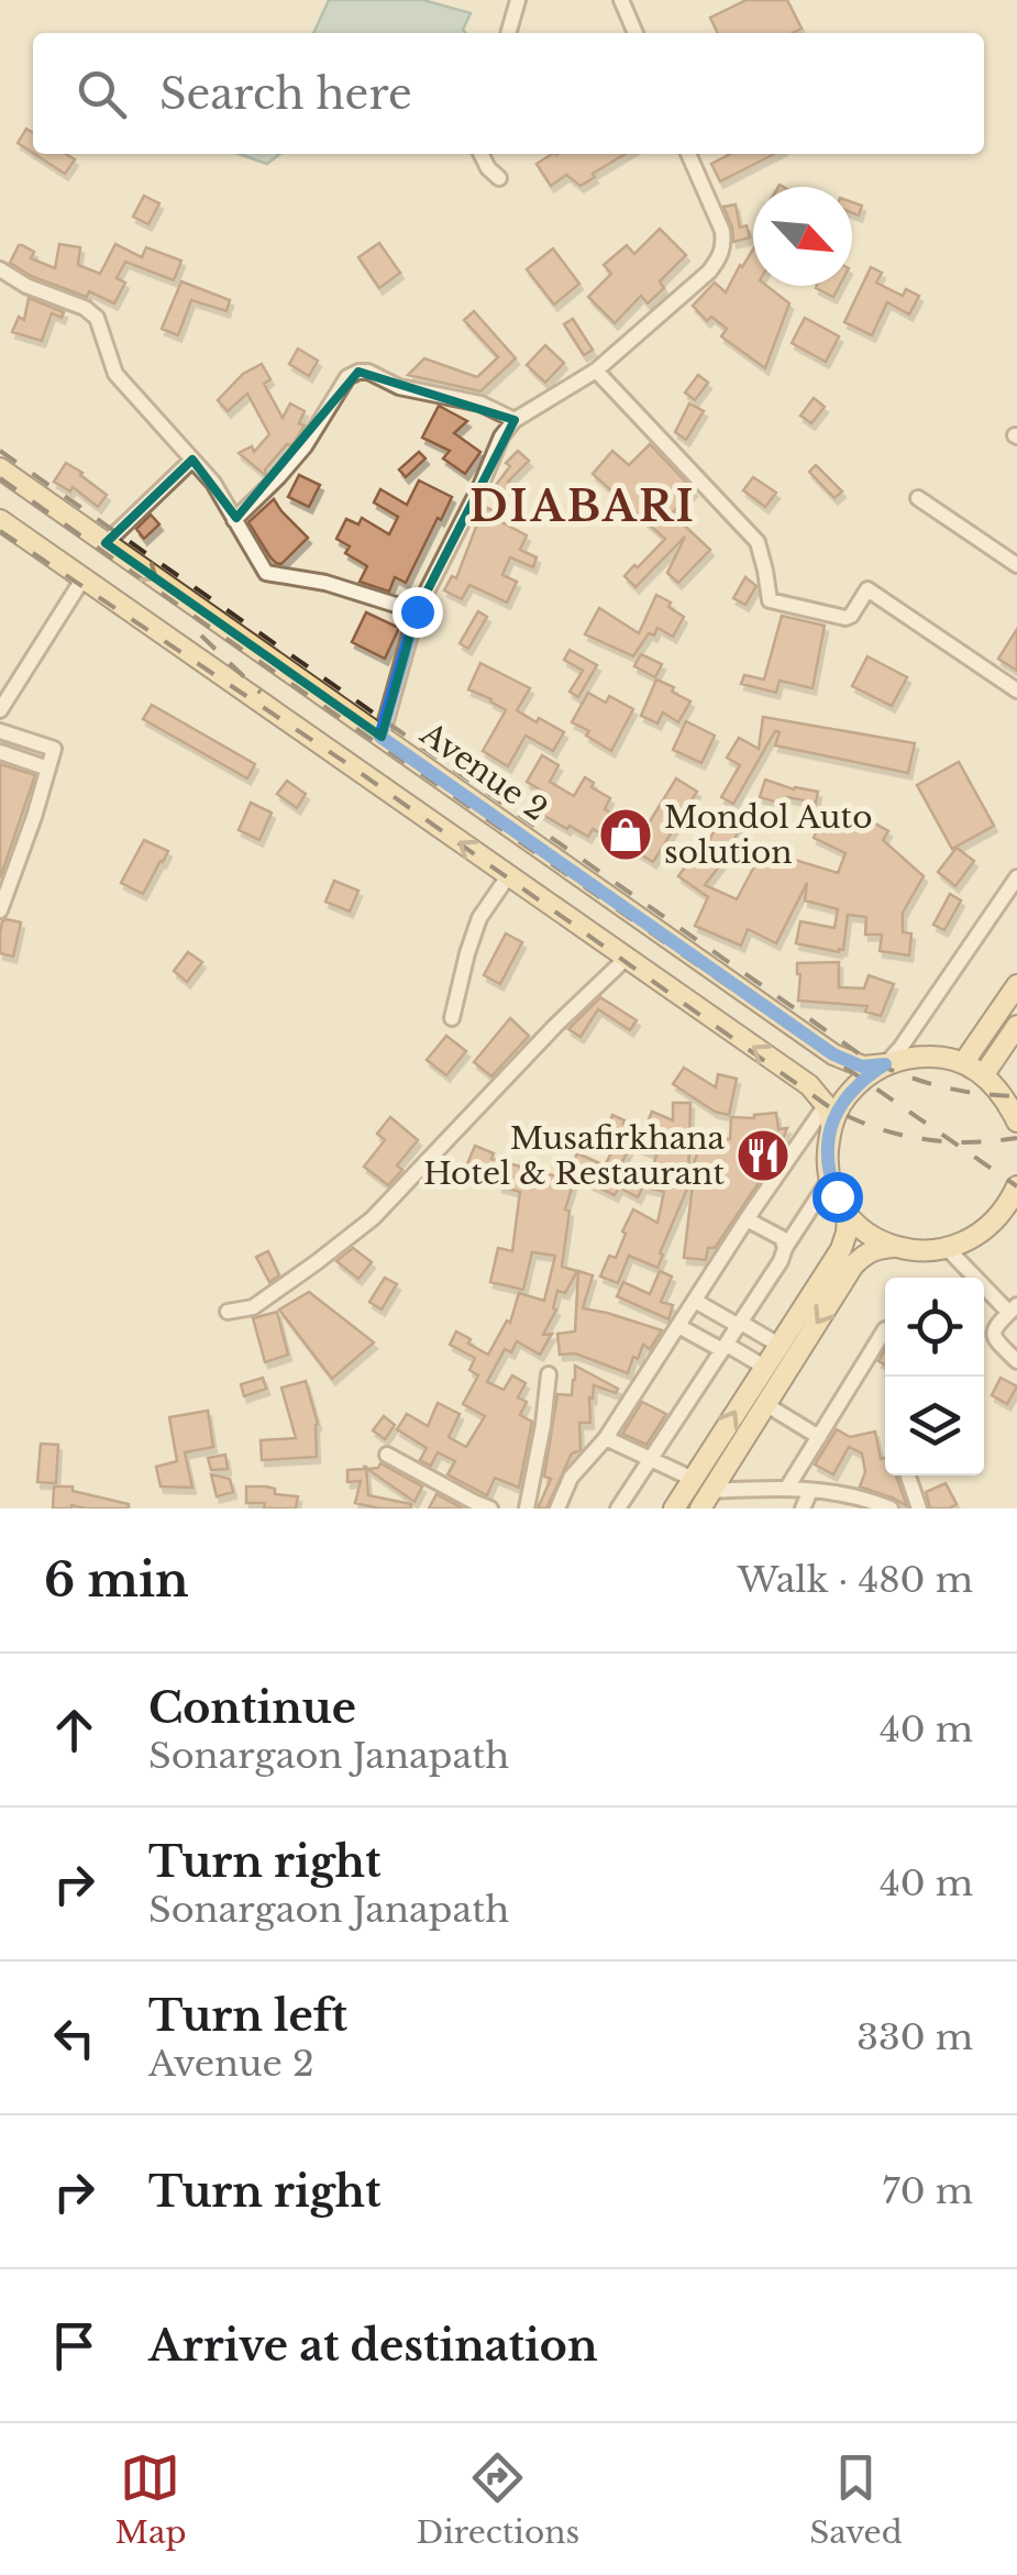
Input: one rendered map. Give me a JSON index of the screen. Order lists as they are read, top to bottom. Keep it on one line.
{"streets":{"main road":["Avenue 2"]},"districts":["DIABARI"],"places":{"shop":["Mondol Auto solution"],"restaurant":["Musafirkhana Hotel & Restaurant"]},"north":"bottom right","page":{"search":"Search here","heading":["6 min","Walk · 480 m"],"list":[["Continue","Sonargaon Janapath","40 m"],["Turn right","Sonargaon Janapath","40 m"],["Turn left","Avenue 2","330 m"],["Turn right","70 m"],"Arrive at destination"],"nav":["Map","Directions","Saved"]}}
